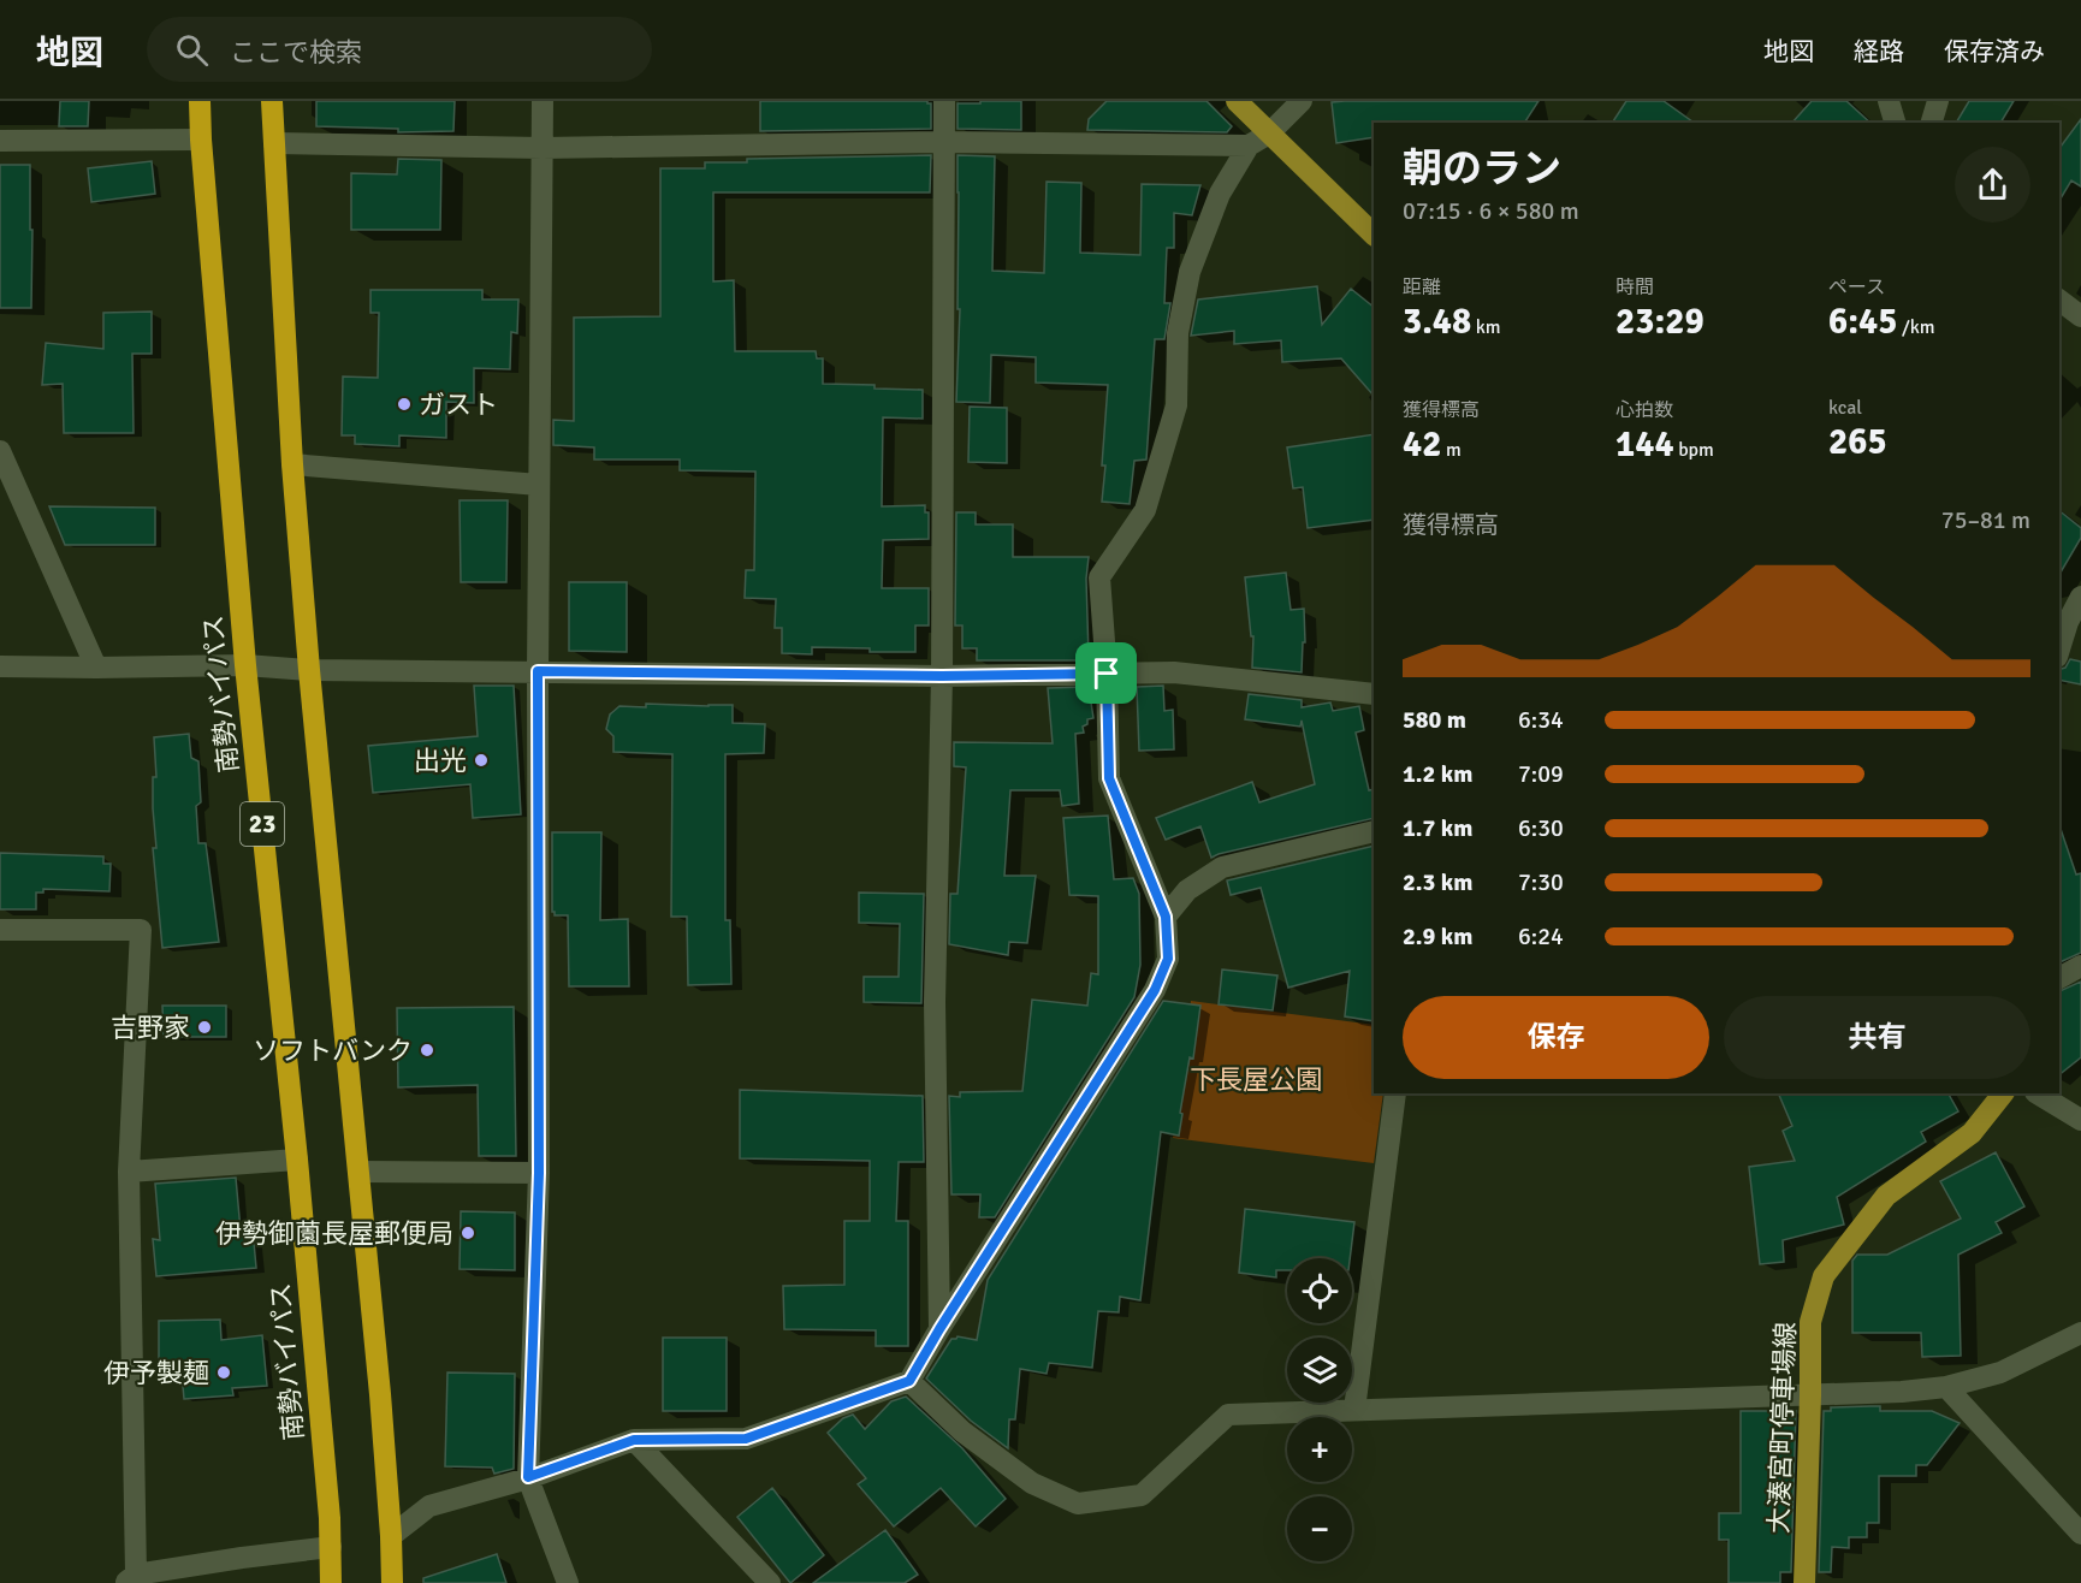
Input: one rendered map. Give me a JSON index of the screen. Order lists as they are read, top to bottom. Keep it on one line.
{"streets":{"highway":["南勢バイパス","23"],"main road":["大湊宮町停車場線"]},"parks":["下長屋公園"],"places":["ガスト","出光","吉野家","ソフトバンク","伊勢御薗長屋郵便局","伊予製麺"],"page":{"header":"地図","search":"ここで検索","nav":["地図","経路","保存済み"],"heading":["朝のラン","07:15 · 6 × 580 m"],"stats":[["距離","3.48 km"],["時間","23:29"],["ペース","6:45 /km"],["獲得標高","42 m"],["心拍数","144 bpm"],["kcal","265"]],"chart":["獲得標高","75–81 m"],"list":[{"name":"580 m","note":"6:34"},{"name":"1.2 km","note":"7:09"},{"name":"1.7 km","note":"6:30"},{"name":"2.3 km","note":"7:30"},{"name":"2.9 km","note":"6:24"}],"buttons":["保存","共有"],"map_buttons":["+","−"]}}
